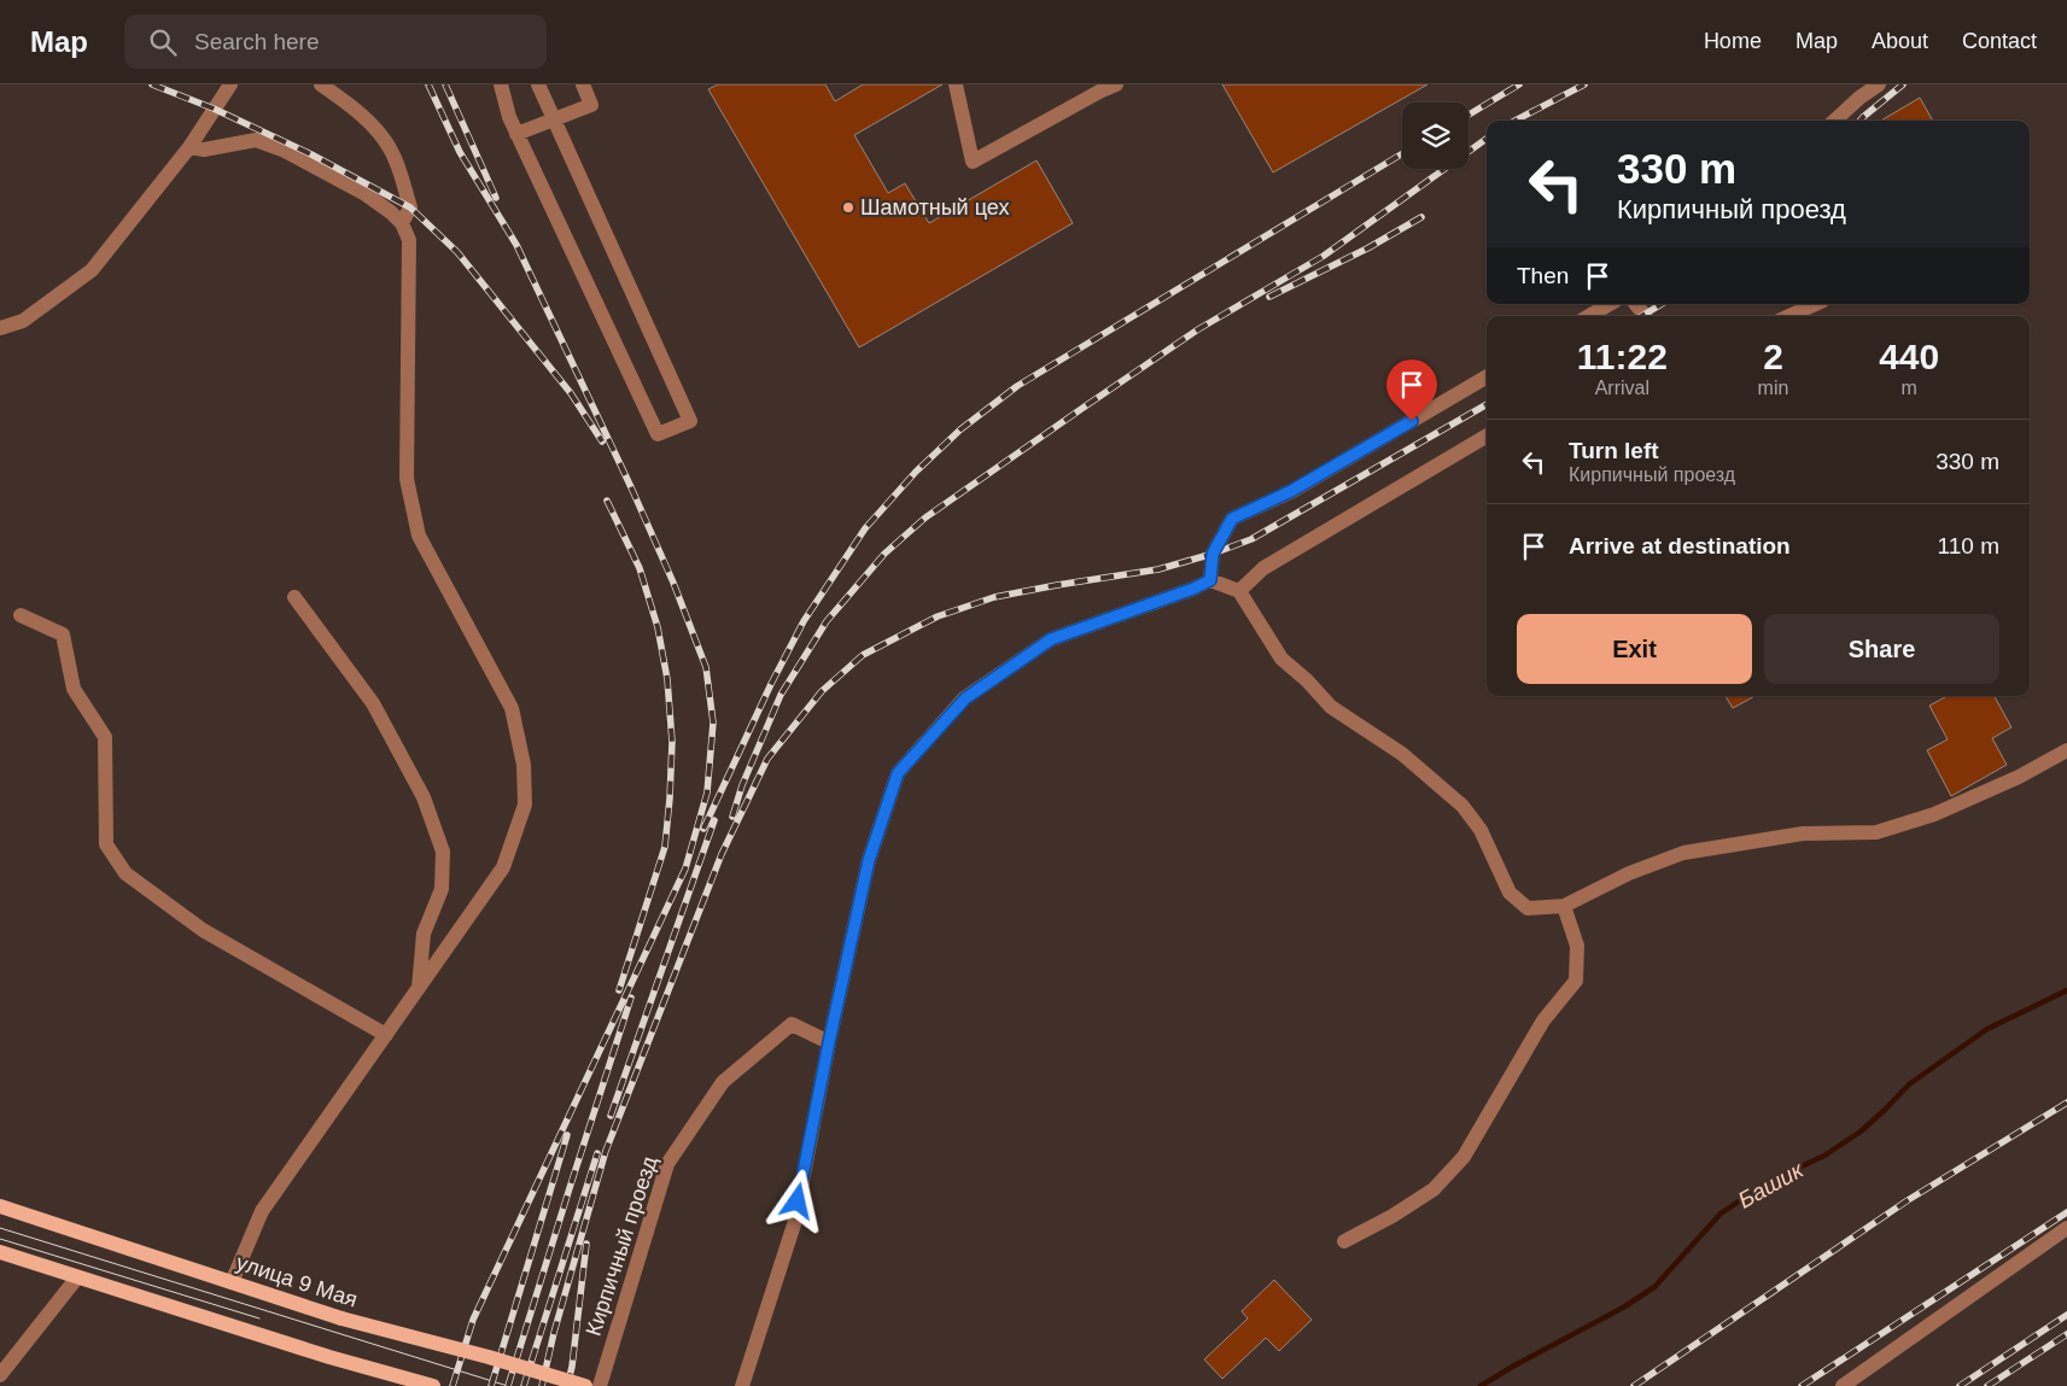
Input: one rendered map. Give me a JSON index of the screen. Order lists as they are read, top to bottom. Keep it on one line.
{"streets":{"main road":["улица 9 Мая"],"street":["Кирпичный проезд"]},"water":["Башик"],"places":["Шамотный цех"],"page":{"header":"Map","search":"Search here","nav":["Home","Map","About","Contact"],"turn":["330 m","Кирпичный проезд"],"then":"Then","eta":["11:22","Arrival","2","min","440","m"],"list":[{"name":"Turn left","note":"Кирпичный проезд","value":"330 m"},{"name":"Arrive at destination","value":"110 m"}],"buttons":["Exit","Share"]}}
